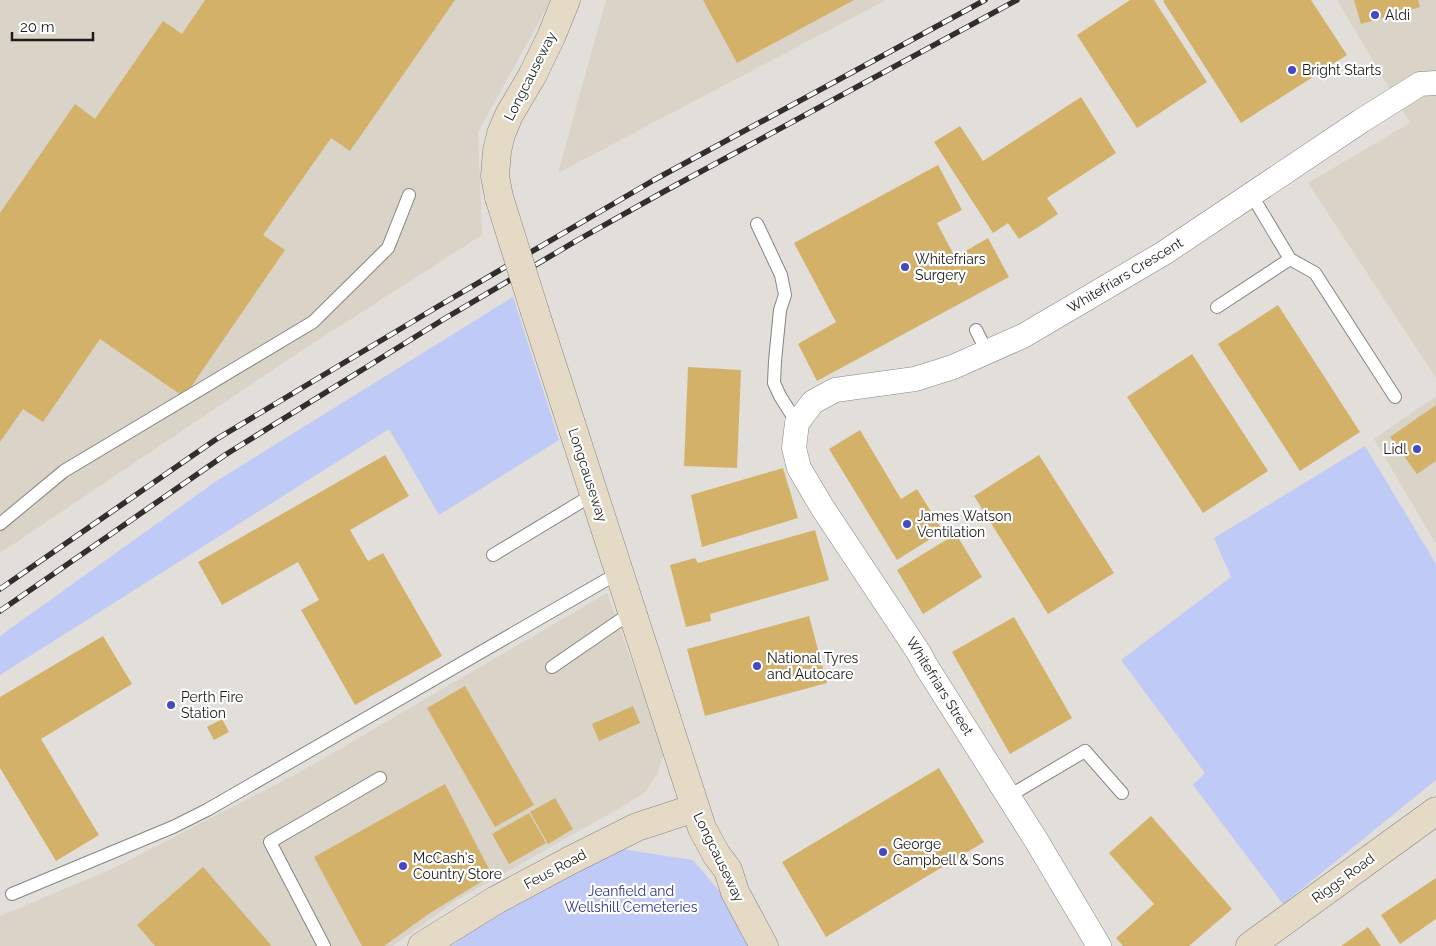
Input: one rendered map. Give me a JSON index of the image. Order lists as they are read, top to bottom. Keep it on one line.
{"streets":{"street":["Longcauseway","Whitefriars Crescent","Whitefriars Street","Feus Road","Riggs Road"]},"crossings":[["Longcauseway","Feus Road"],["Whitefriars Crescent","Whitefriars Street"]],"parks":["Jeanfield and Wellshill Cemeteries"],"places":["Aldi","Bright Starts","Whitefriars Surgery","Lidl","James Watson Ventilation","National Tyres and Autocare","Perth Fire Station","George Campbell & Sons","McCash's Country Store"],"scale_bar":"20 m"}
